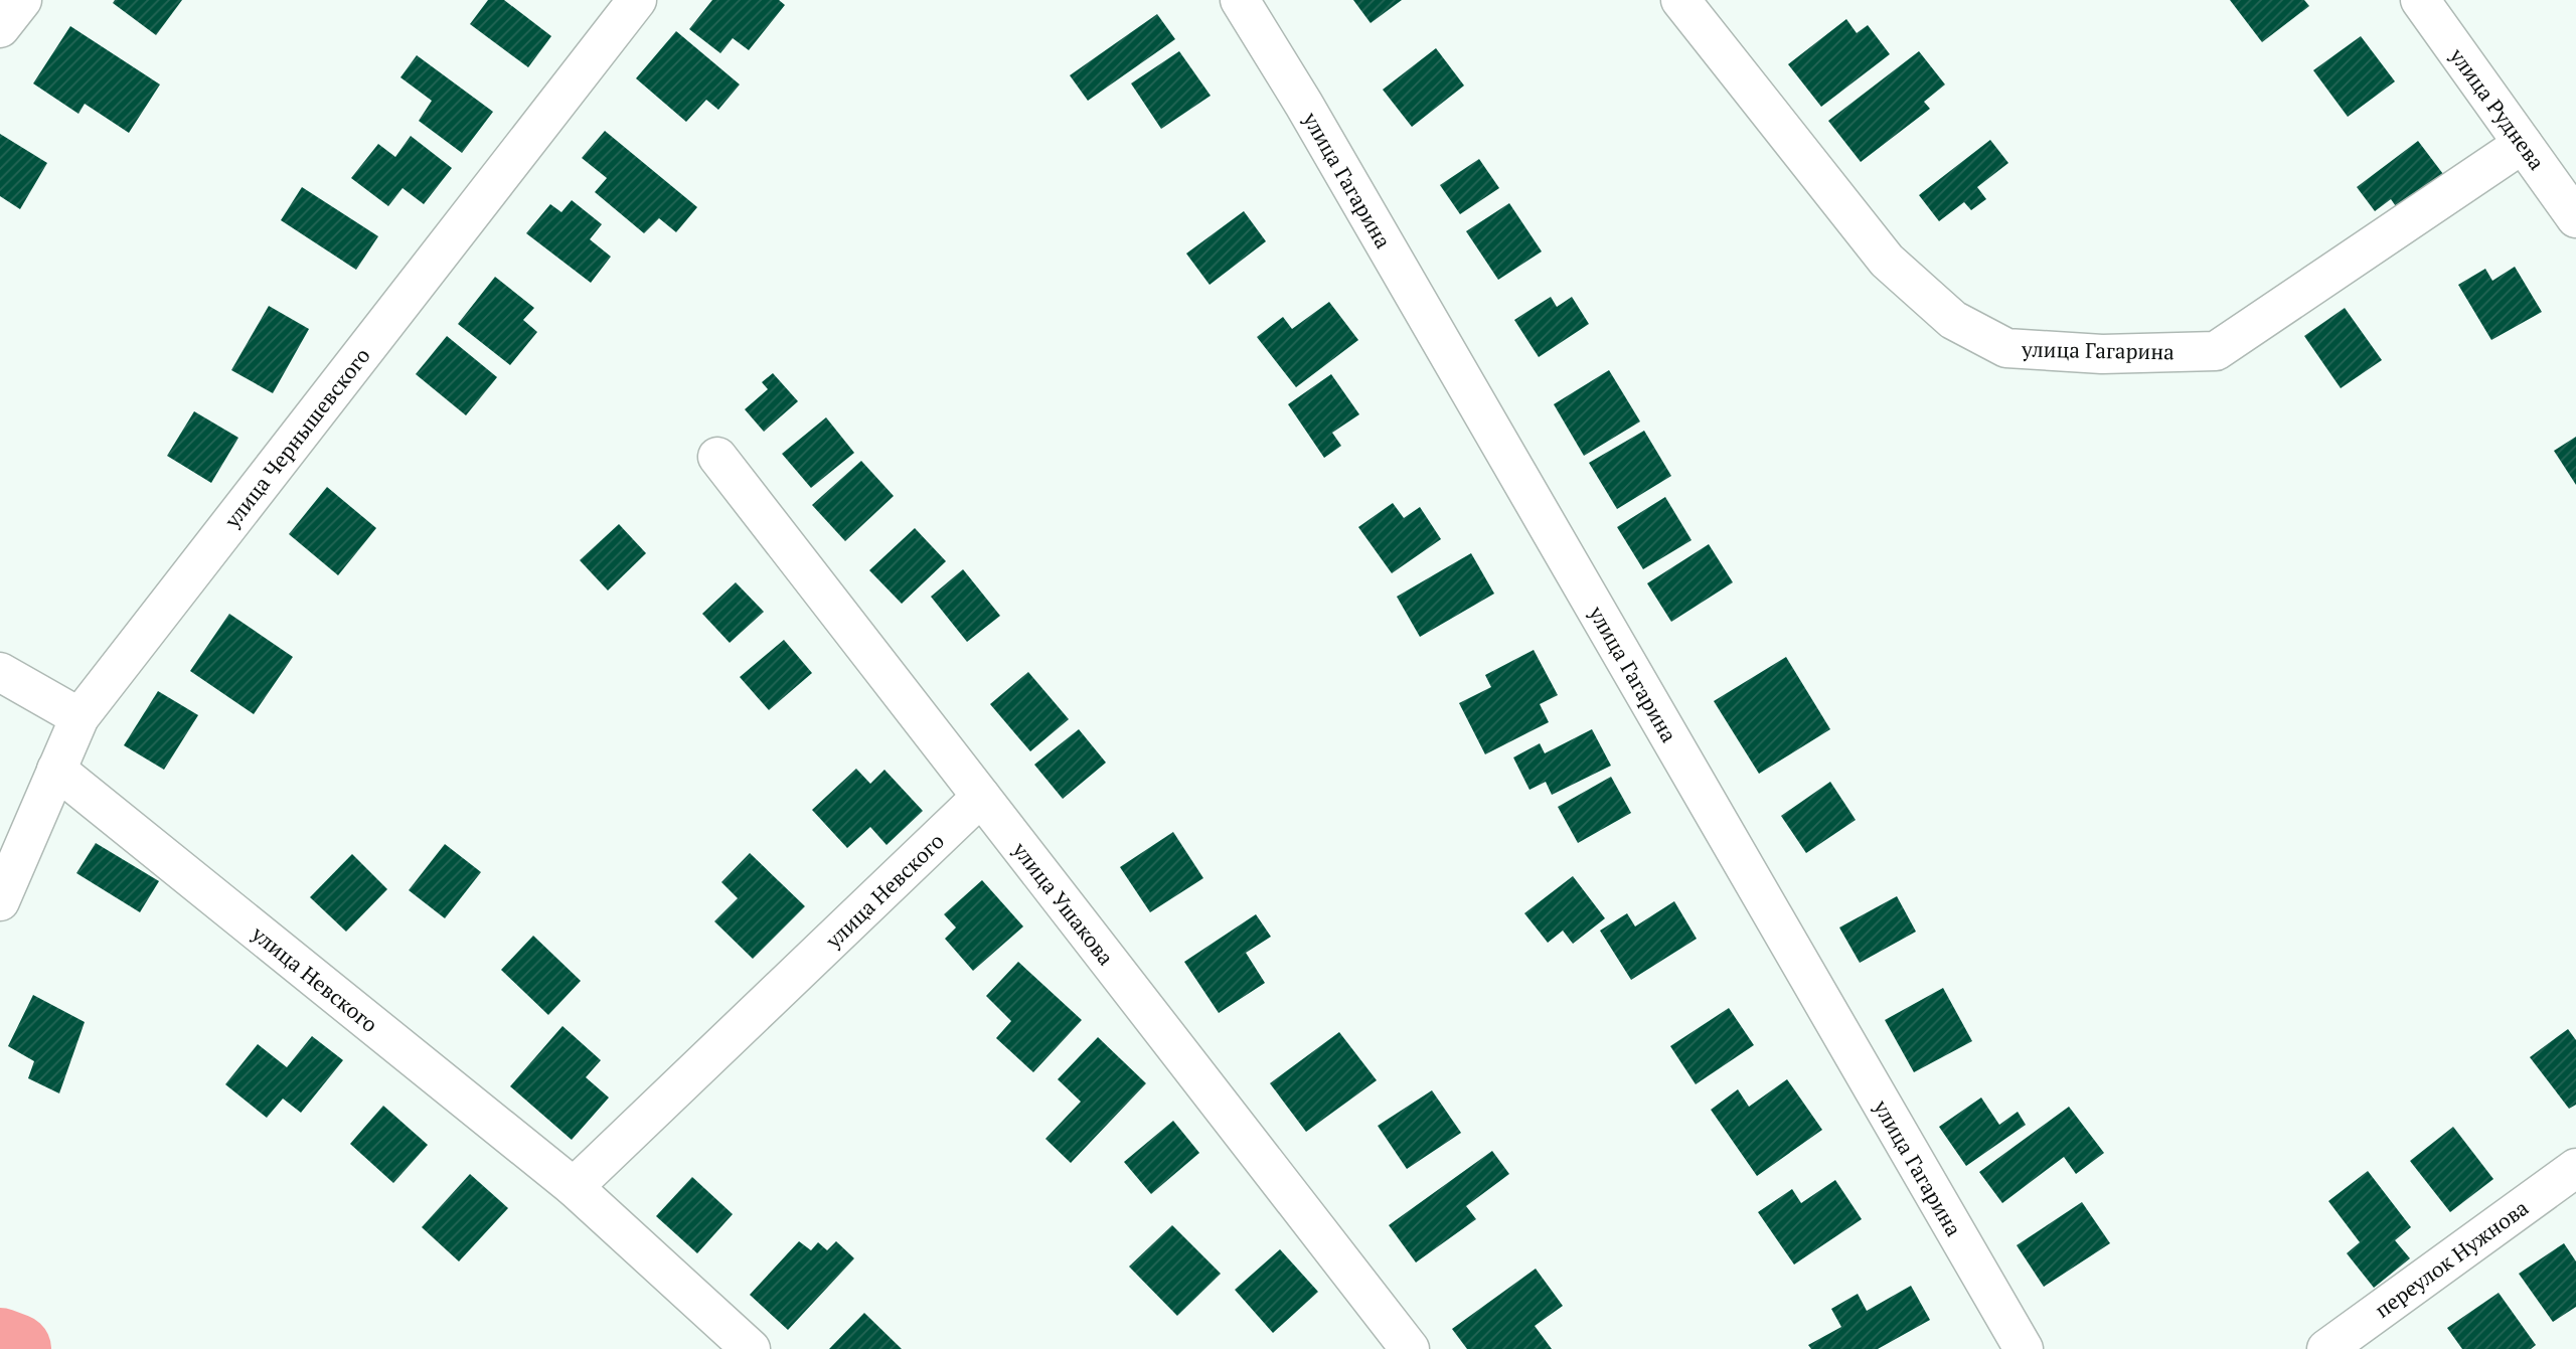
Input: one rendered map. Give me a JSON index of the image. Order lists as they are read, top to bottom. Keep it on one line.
{"streets":{"street":["улица Руднева","улица Гагарина","улица Чернышевского","улица Невского","улица Ушакова","переулок Нужнова"]},"crossings":[["улица Руднева","улица Гагарина"],["улица Чернышевского","улица Невского"],["улица Невского","улица Ушакова"]]}
